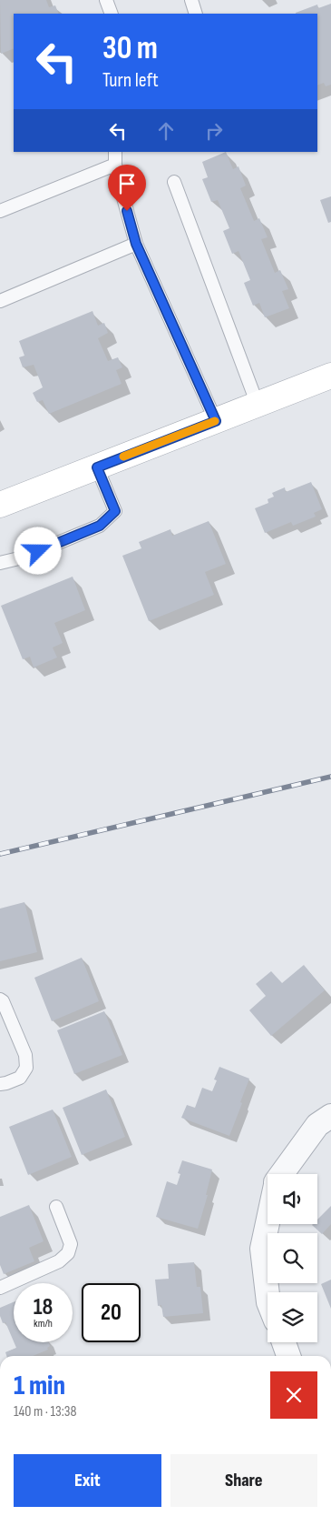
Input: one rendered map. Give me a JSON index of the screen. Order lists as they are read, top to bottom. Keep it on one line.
{"page":{"turn":["30 m","Turn left"],"speed":"18 km/h","limit":"20","heading":["1 min","140 m · 13:38"],"buttons":["Exit","Share"]}}
